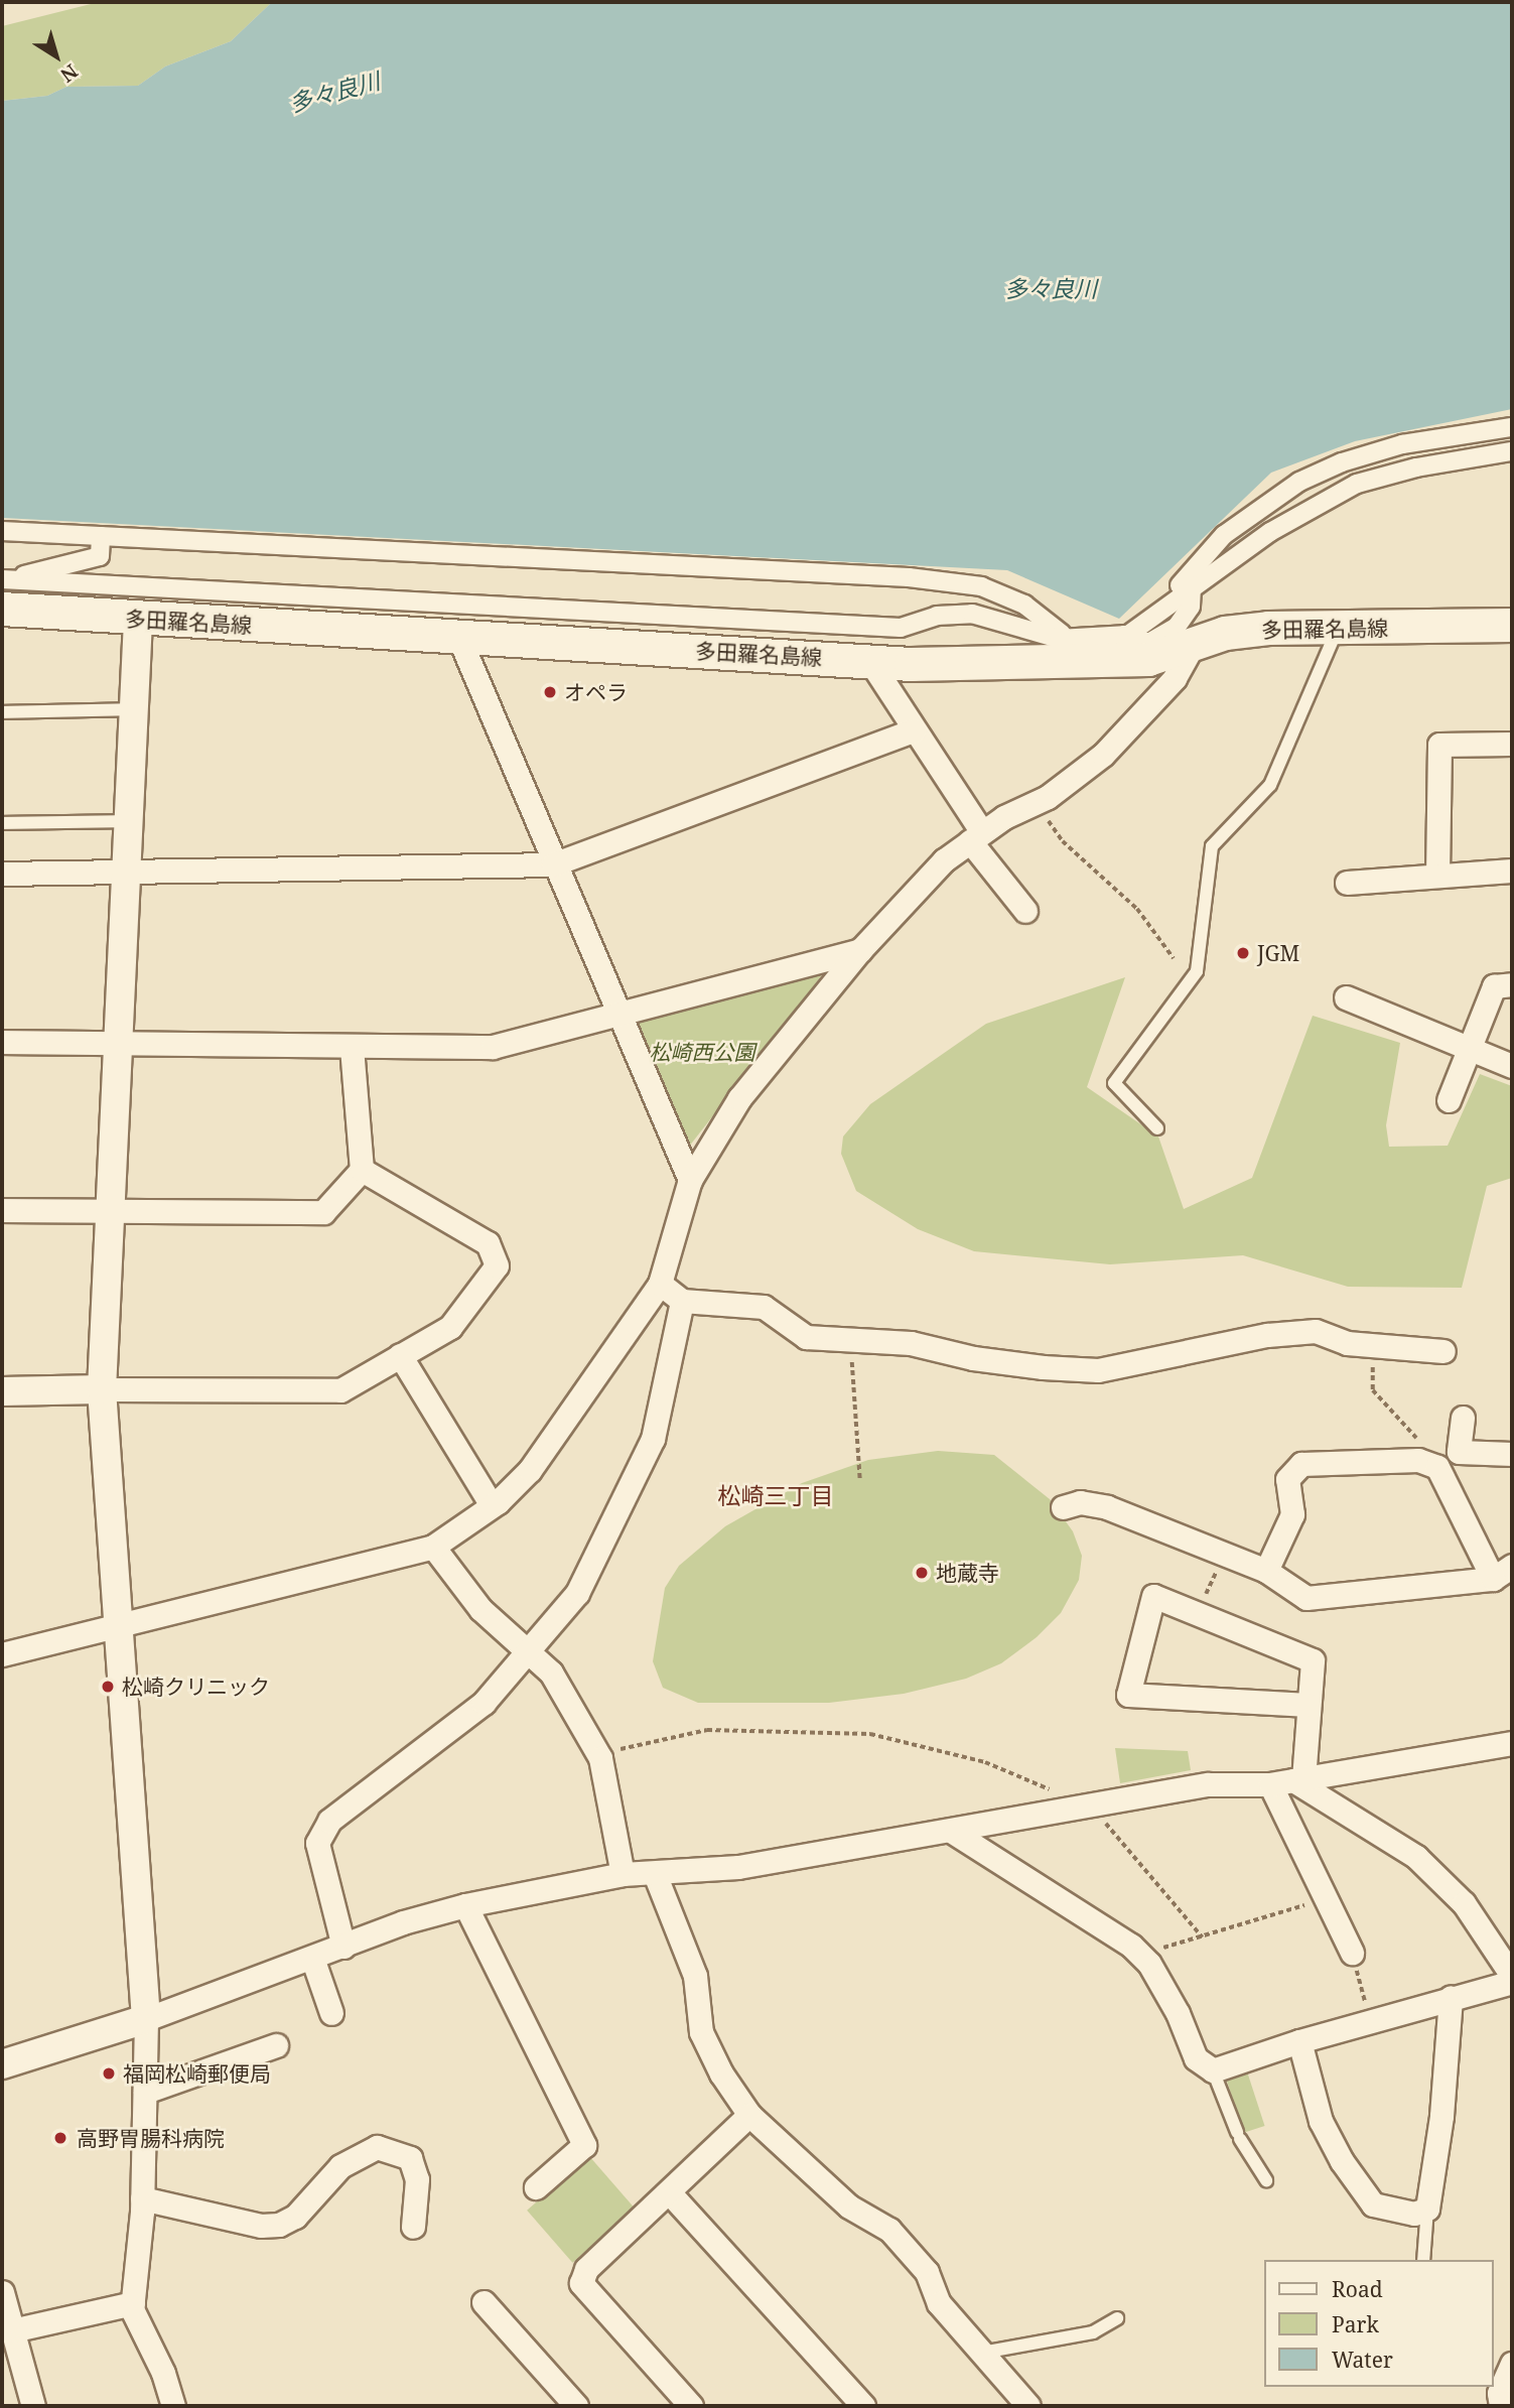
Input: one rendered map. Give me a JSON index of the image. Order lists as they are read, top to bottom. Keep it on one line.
{"streets":{"main road":["多田羅名島線"]},"districts":["松崎三丁目"],"water":["多々良川"],"parks":["松崎西公園"],"places":["オペラ","JGM","地蔵寺","松崎クリニック","福岡松崎郵便局","高野胃腸科病院"],"legend":["Road","Park","Water"],"north":"bottom right"}
